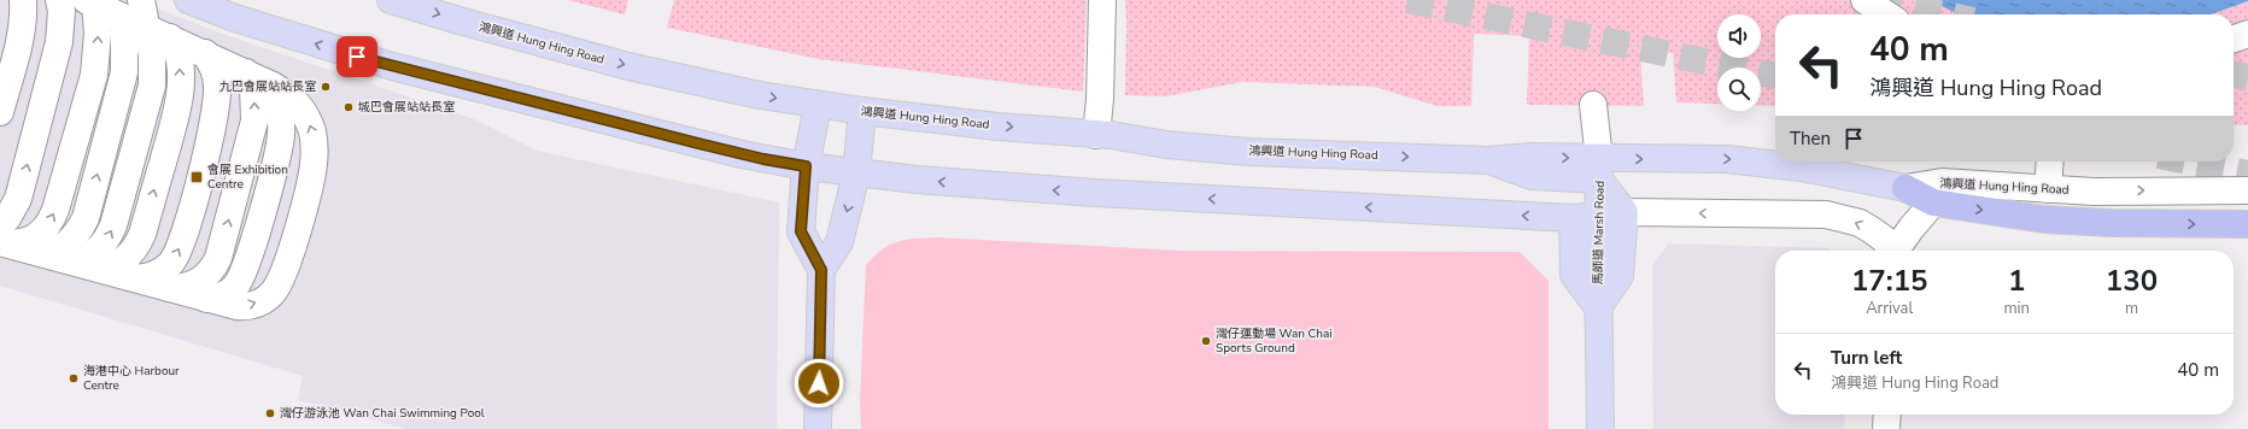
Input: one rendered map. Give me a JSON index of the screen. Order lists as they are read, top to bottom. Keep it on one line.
{"streets":{"main road":["鴻興道 Hung Hing Road","馬師道 Marsh Road"]},"crossings":[["鴻興道 Hung Hing Road","馬師道 Marsh Road"]],"places":{"other":["九巴會展站站長室","城巴會展站站長室","灣仔運動場 Wan Chai Sports Ground","海港中心 Harbour Centre","灣仔游泳池 Wan Chai Swimming Pool"],"transit":["會展 Exhibition Centre"]},"page":{"turn":["40 m","鴻興道 Hung Hing Road"],"then":"Then","eta":["17:15","Arrival","1","min","130","m"],"list":[{"name":"Turn left","note":"鴻興道 Hung Hing Road","value":"40 m"}]}}
